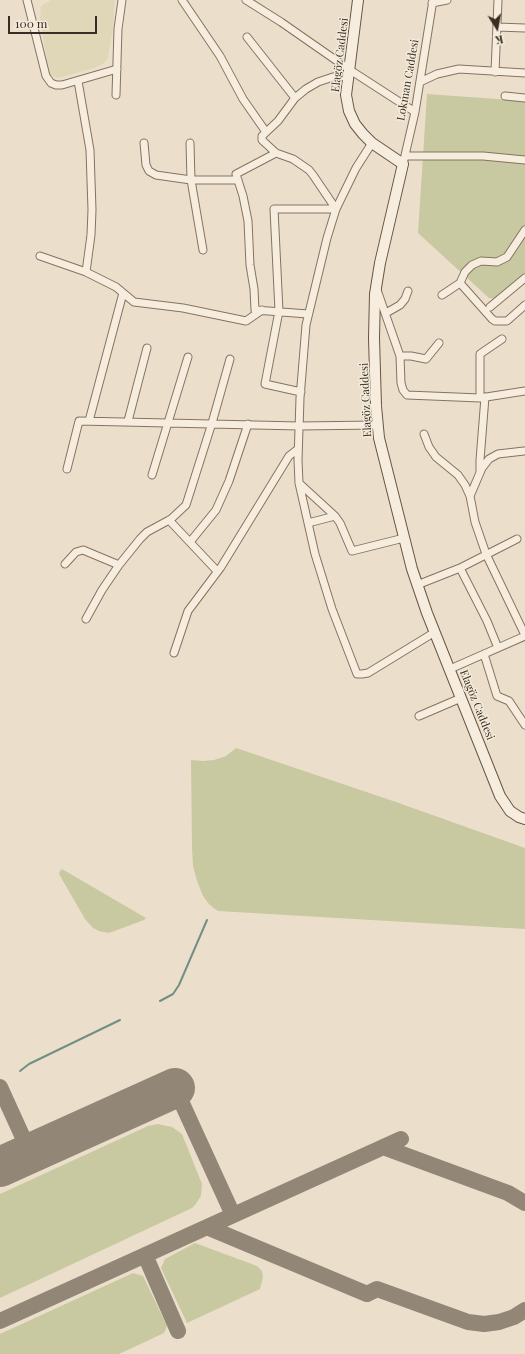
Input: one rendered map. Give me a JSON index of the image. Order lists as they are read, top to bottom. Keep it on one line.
{"streets":{"street":["Elagöz Caddesi","Lokman Caddesi"]},"crossings":[["Elagöz Caddesi","Lokman Caddesi"]],"scale_bar":"100 m","north":"bottom"}
